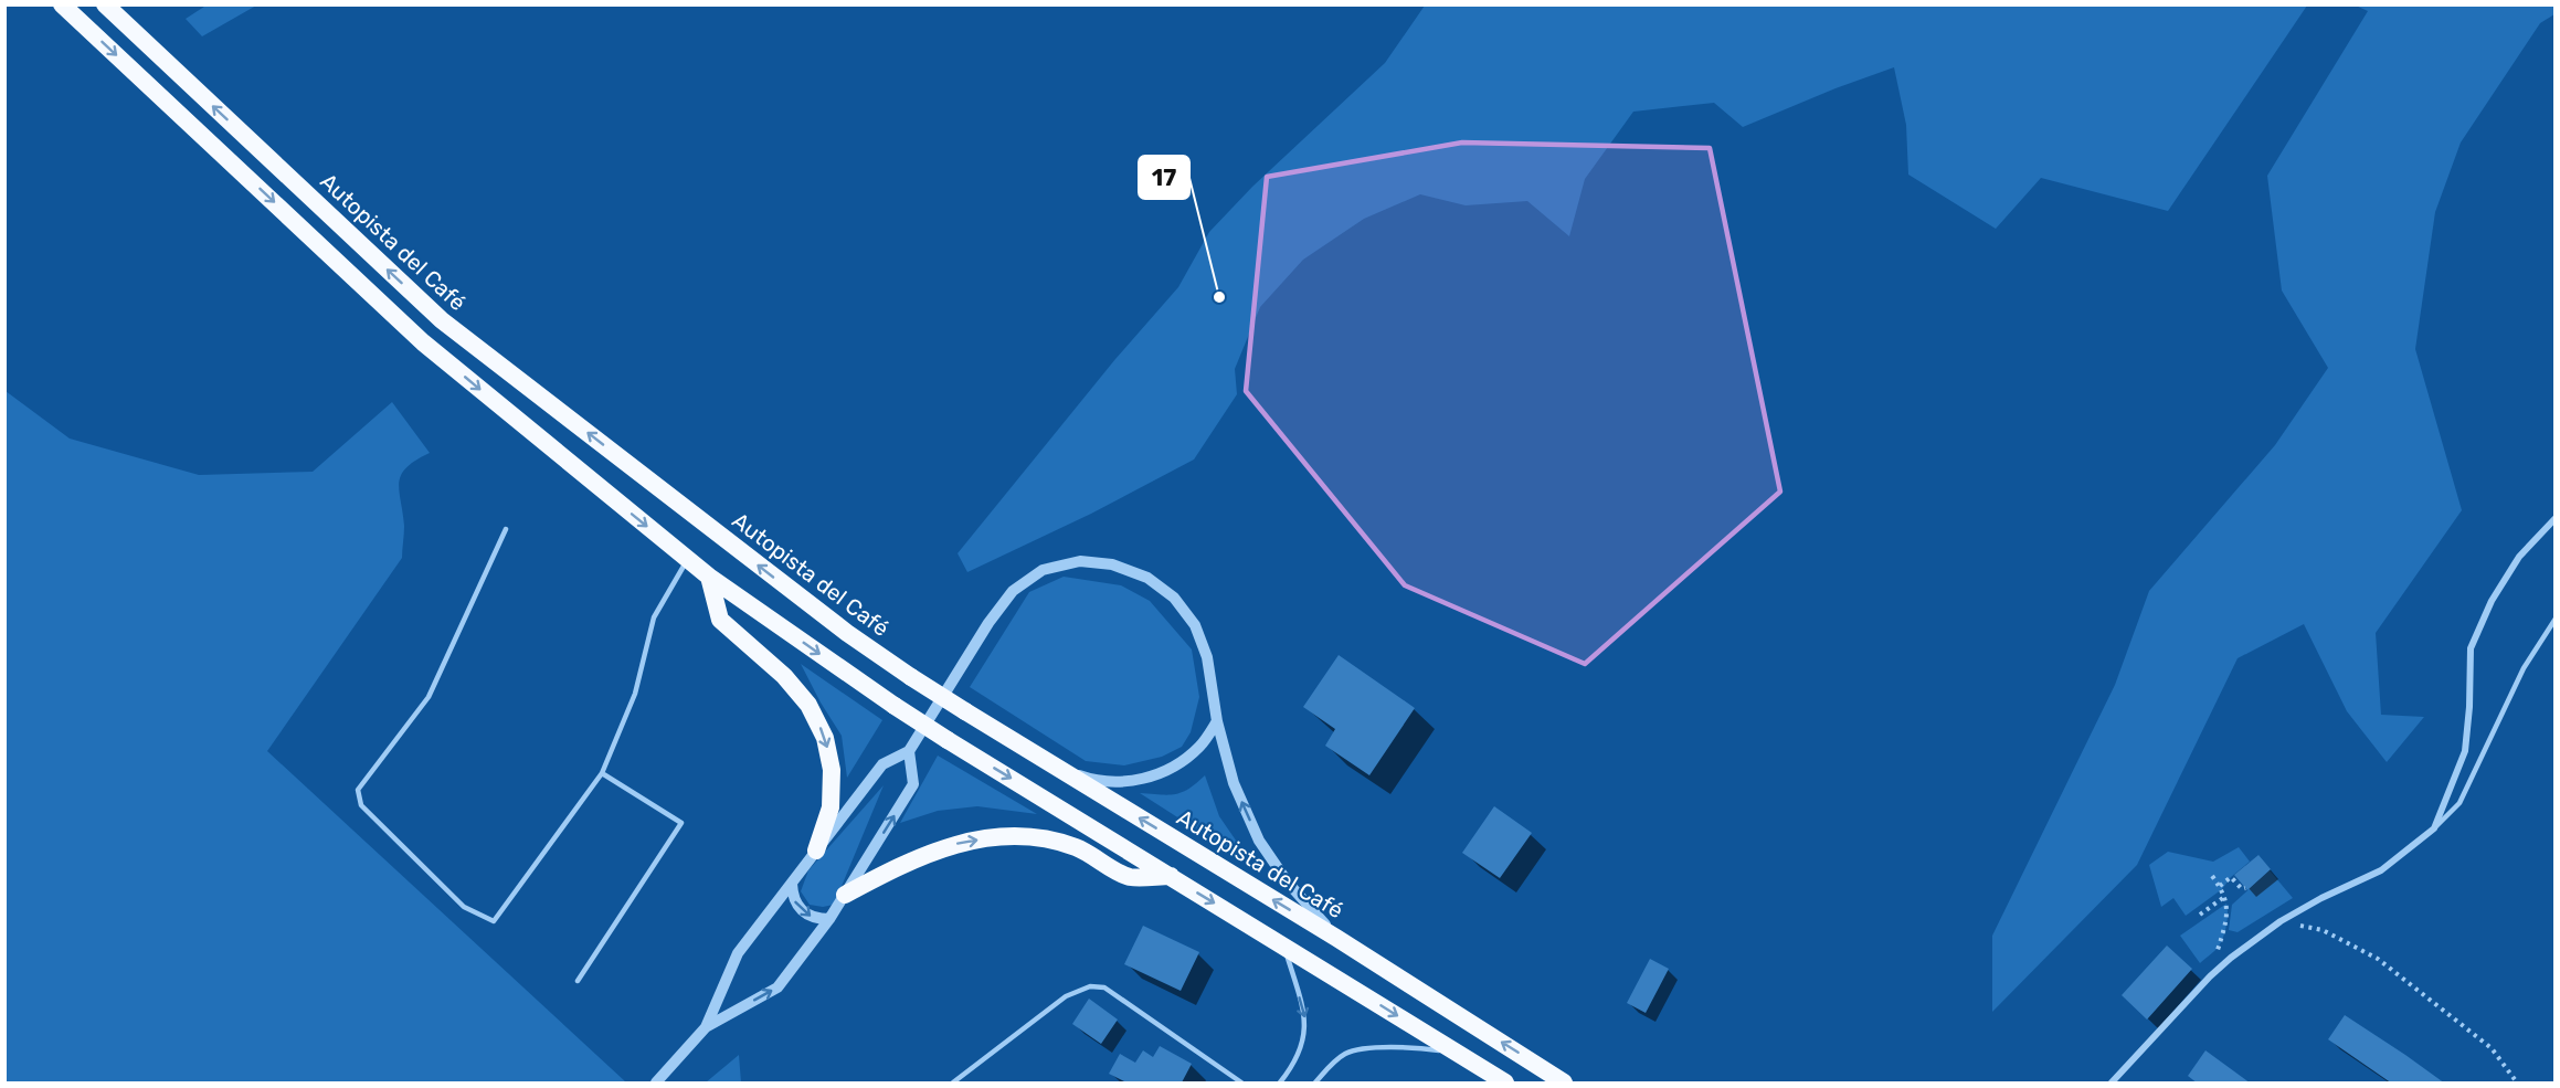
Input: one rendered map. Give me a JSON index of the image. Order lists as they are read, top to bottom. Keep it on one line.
{"streets":{"highway":["Autopista del Café"]},"places":["17"]}
